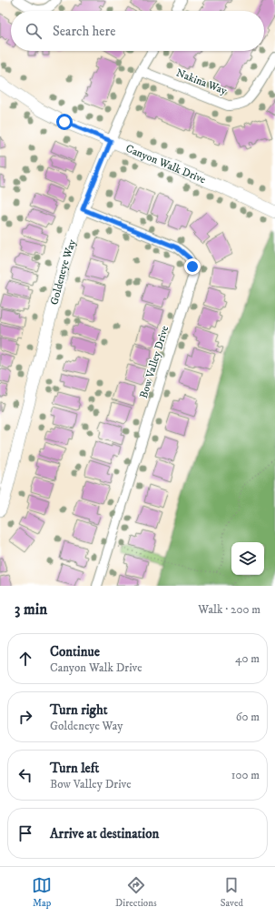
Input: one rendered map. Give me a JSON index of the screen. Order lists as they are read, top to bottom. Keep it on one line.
{"streets":{"street":["Nakina Way","Canyon Walk Drive","Goldeneye Way","Bow Valley Drive"]},"crossings":[["Nakina Way","Goldeneye Way"],["Canyon Walk Drive","Goldeneye Way"],["Goldeneye Way","Bow Valley Drive"]],"page":{"search":"Search here","heading":["3 min","Walk · 200 m"],"list":[["Continue","Canyon Walk Drive","40 m"],["Turn right","Goldeneye Way","60 m"],["Turn left","Bow Valley Drive","100 m"],"Arrive at destination"],"nav":["Map","Directions","Saved"]}}
